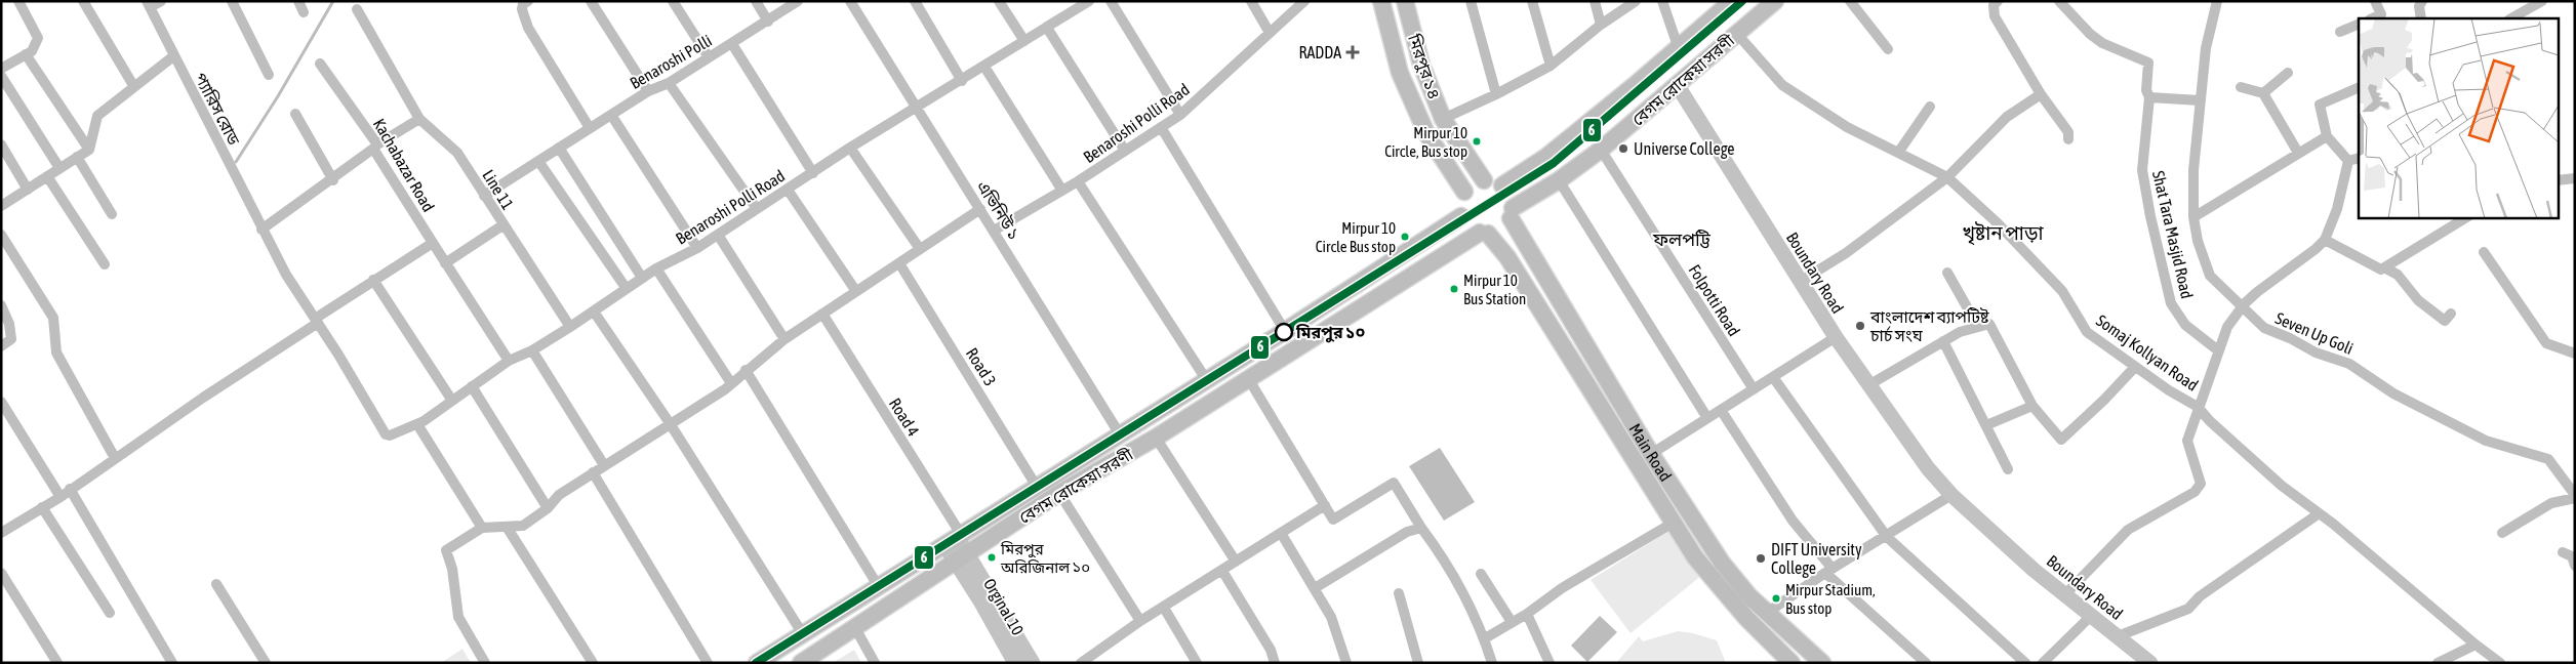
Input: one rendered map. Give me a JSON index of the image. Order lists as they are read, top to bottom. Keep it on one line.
{"streets":{"main road":["মিরপুর ১৪","বেগম রোকেয়া সরণী","Main Road"],"street":["Benaroshi Polli","প্যারিস রোড","Benaroshi Polli Road","Kachabazar Road","Line 11","এভিনিউ ১","Shat Tara Masjid Road","Boundary Road","Folpotti Road","Seven Up Goli","Somaj Kollyan Road","Road 3","Road 4","Orginal 10"]},"crossings":[["Benaroshi Polli","Line 11"],["মিরপুর ১৪","বেগম রোকেয়া সরণী"],["মিরপুর ১৪","Main Road"],["বেগম রোকেয়া সরণী","এভিনিউ ১"],["বেগম রোকেয়া সরণী","Boundary Road"],["বেগম রোকেয়া সরণী","Folpotti Road"],["বেগম রোকেয়া সরণী","Somaj Kollyan Road"],["বেগম রোকেয়া সরণী","Road 3"],["বেগম রোকেয়া সরণী","Road 4"],["বেগম রোকেয়া সরণী","Main Road"],["বেগম রোকেয়া সরণী","Orginal 10"],["প্যারিস রোড","Benaroshi Polli Road"],["Benaroshi Polli Road","Kachabazar Road"],["Benaroshi Polli Road","Line 11"],["Benaroshi Polli Road","এভিনিউ ১"],["Road 4","Orginal 10"]],"districts":["খৃষ্টান পাড়া","ফলপট্টি"],"places":{"health":["RADDA"],"other":["Mirpur 10 Circle, Bus stop","Universe College","Mirpur 10 Circle Bus stop","Mirpur 10 Bus Station","বাংলাদেশ ব্যাপটিষ্ট চার্চ সংঘ","মিরপুর ১০","মিরপুর অরিজিনাল ১০","DIFT University College","Mirpur Stadium, Bus stop"]},"lines":["transit line 6"]}
